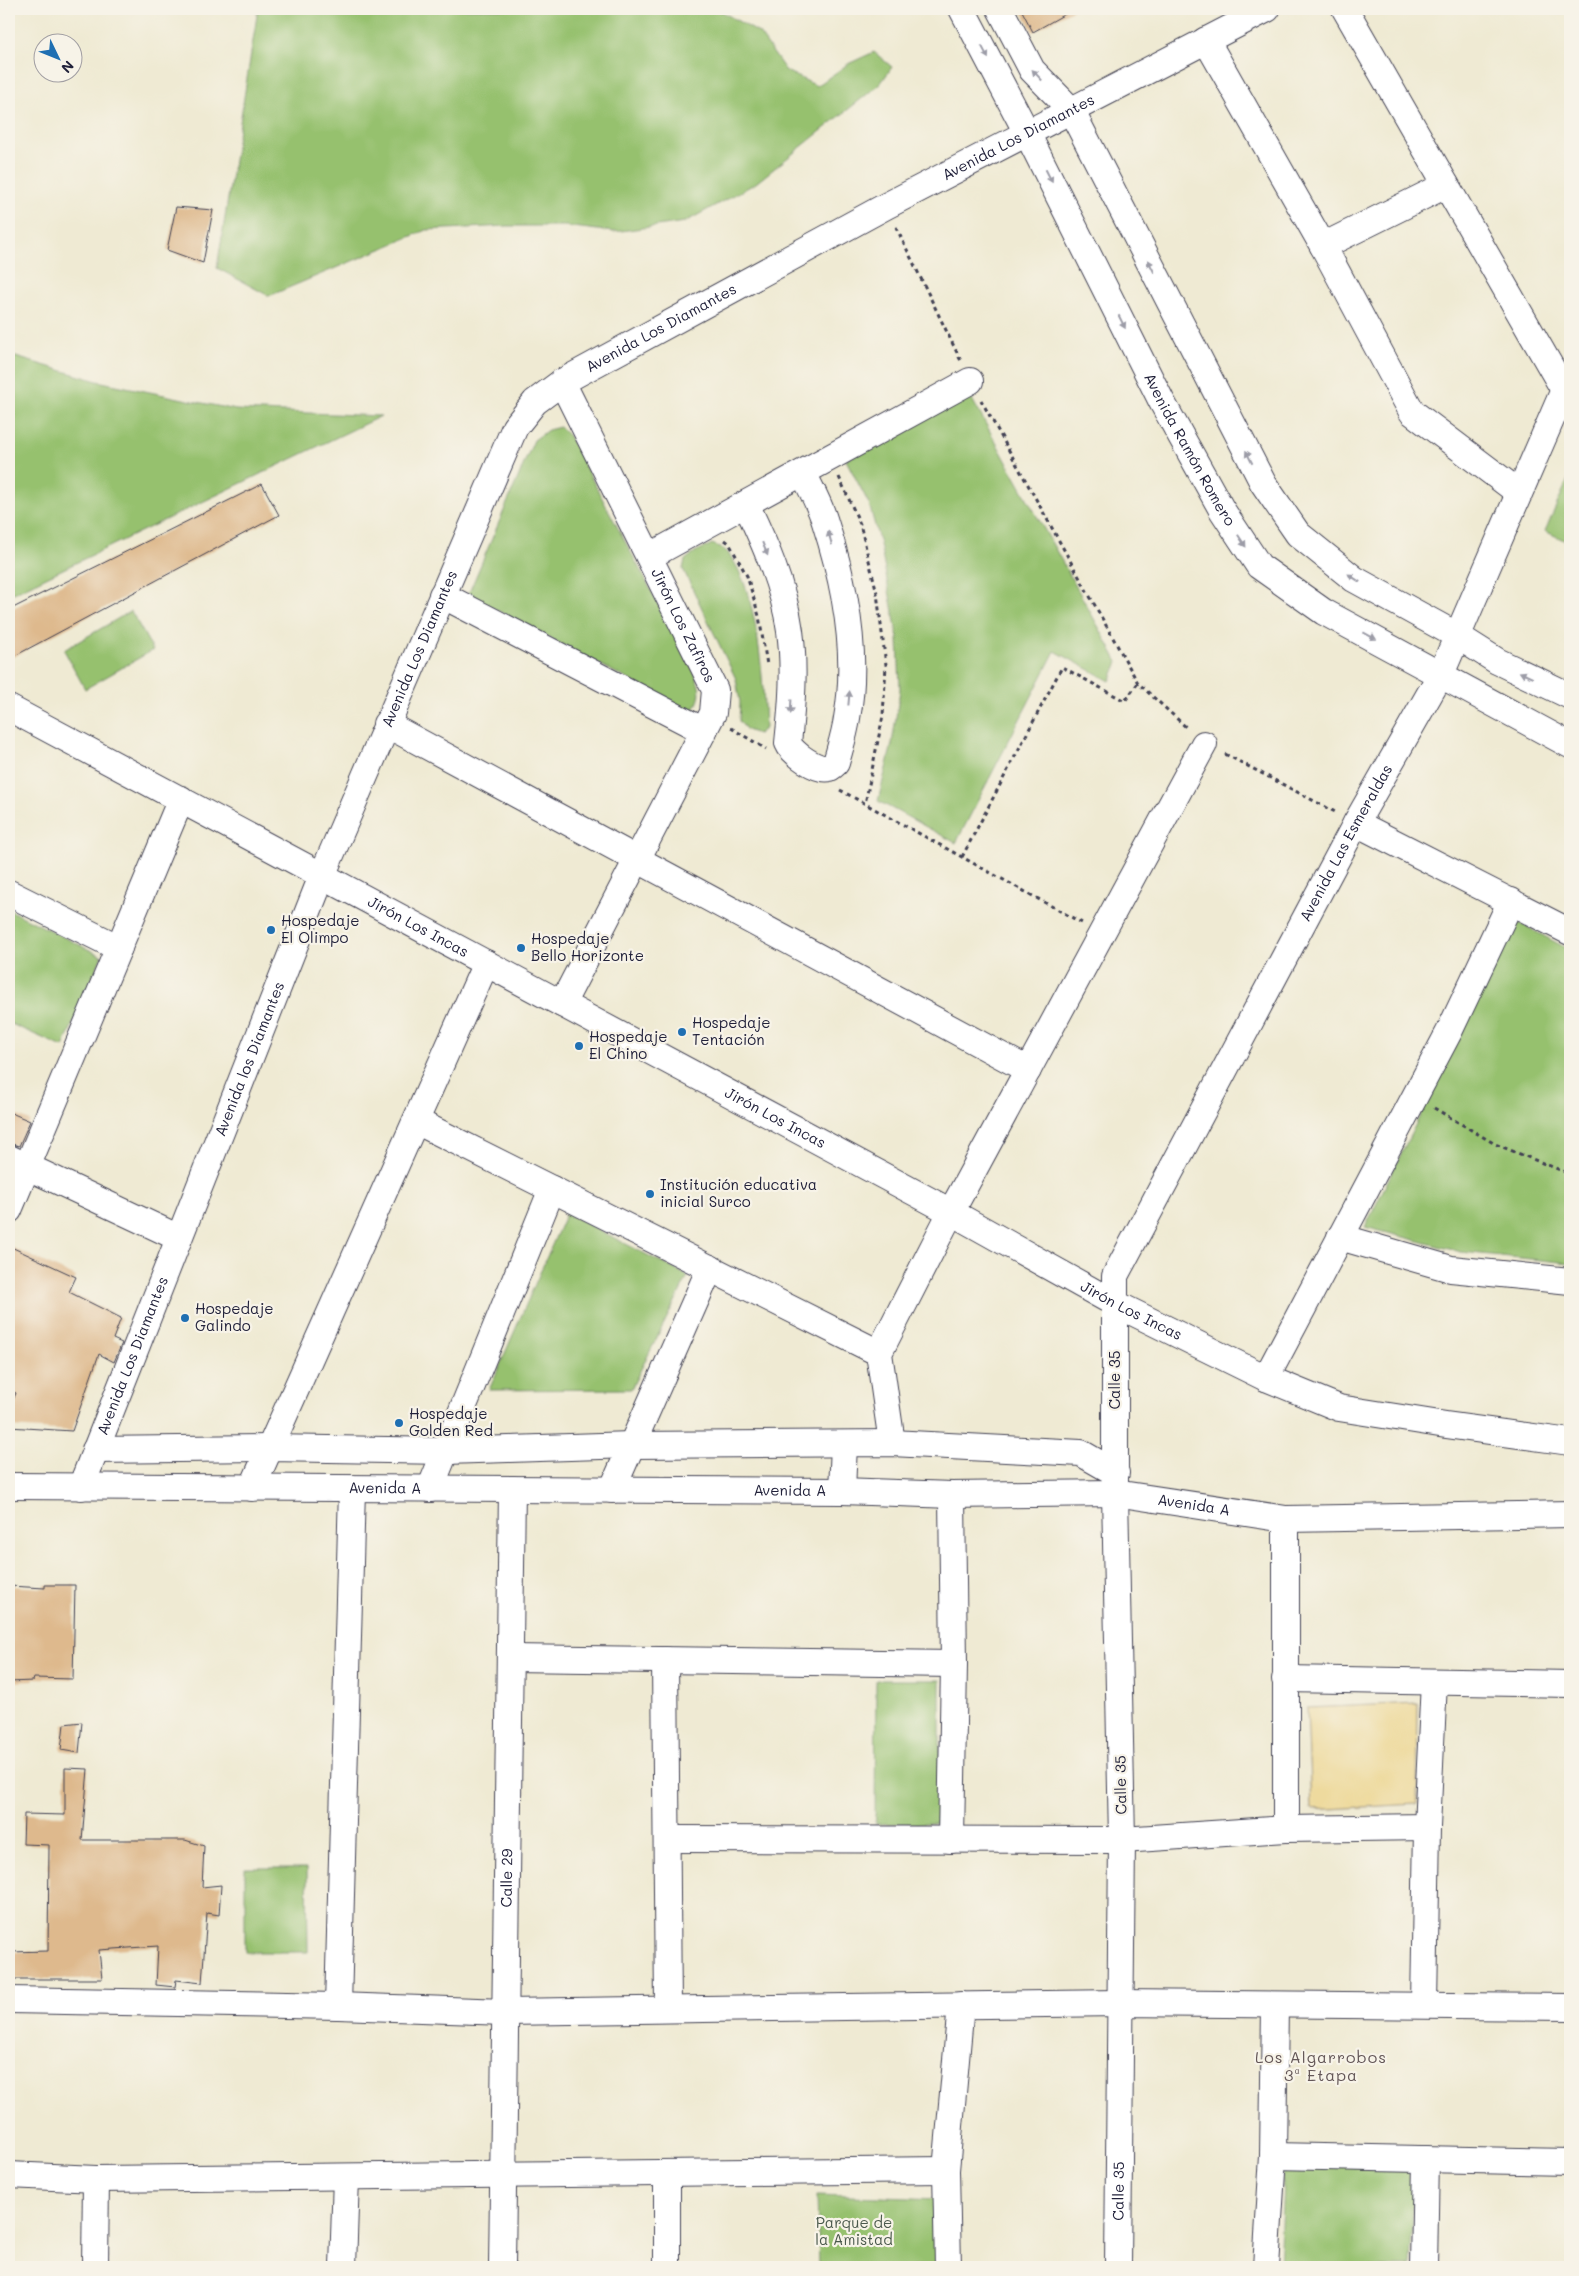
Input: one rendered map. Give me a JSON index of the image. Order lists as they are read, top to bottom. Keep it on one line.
{"streets":{"street":["Avenida Los Diamantes","Avenida Ramón Romero","Jirón Los Zafiros","Avenida Las Esmeraldas","Jirón Los Incas","Avenida los Diamantes","Calle 35","Avenida A","Calle 29"]},"crossings":[["Avenida Los Diamantes","Avenida Ramón Romero"],["Avenida Los Diamantes","Jirón Los Zafiros"],["Avenida Los Diamantes","Jirón Los Incas"],["Avenida Los Diamantes","Avenida los Diamantes"],["Avenida Los Diamantes","Avenida A"],["Avenida Ramón Romero","Avenida Las Esmeraldas"],["Jirón Los Zafiros","Jirón Los Incas"],["Avenida Las Esmeraldas","Jirón Los Incas"],["Avenida Las Esmeraldas","Calle 35"],["Jirón Los Incas","Avenida los Diamantes"],["Jirón Los Incas","Calle 35"],["Calle 35","Avenida A"],["Avenida A","Calle 29"]],"districts":["Los Algarrobos 3ª Etapa"],"parks":["Parque de la Amistad"],"places":["Hospedaje El Olimpo","Hospedaje Bello Horizonte","Hospedaje Tentación","Hospedaje El Chino","Institución educativa inicial Surco","Hospedaje Galindo","Hospedaje Golden Red"],"north":"bottom right"}
